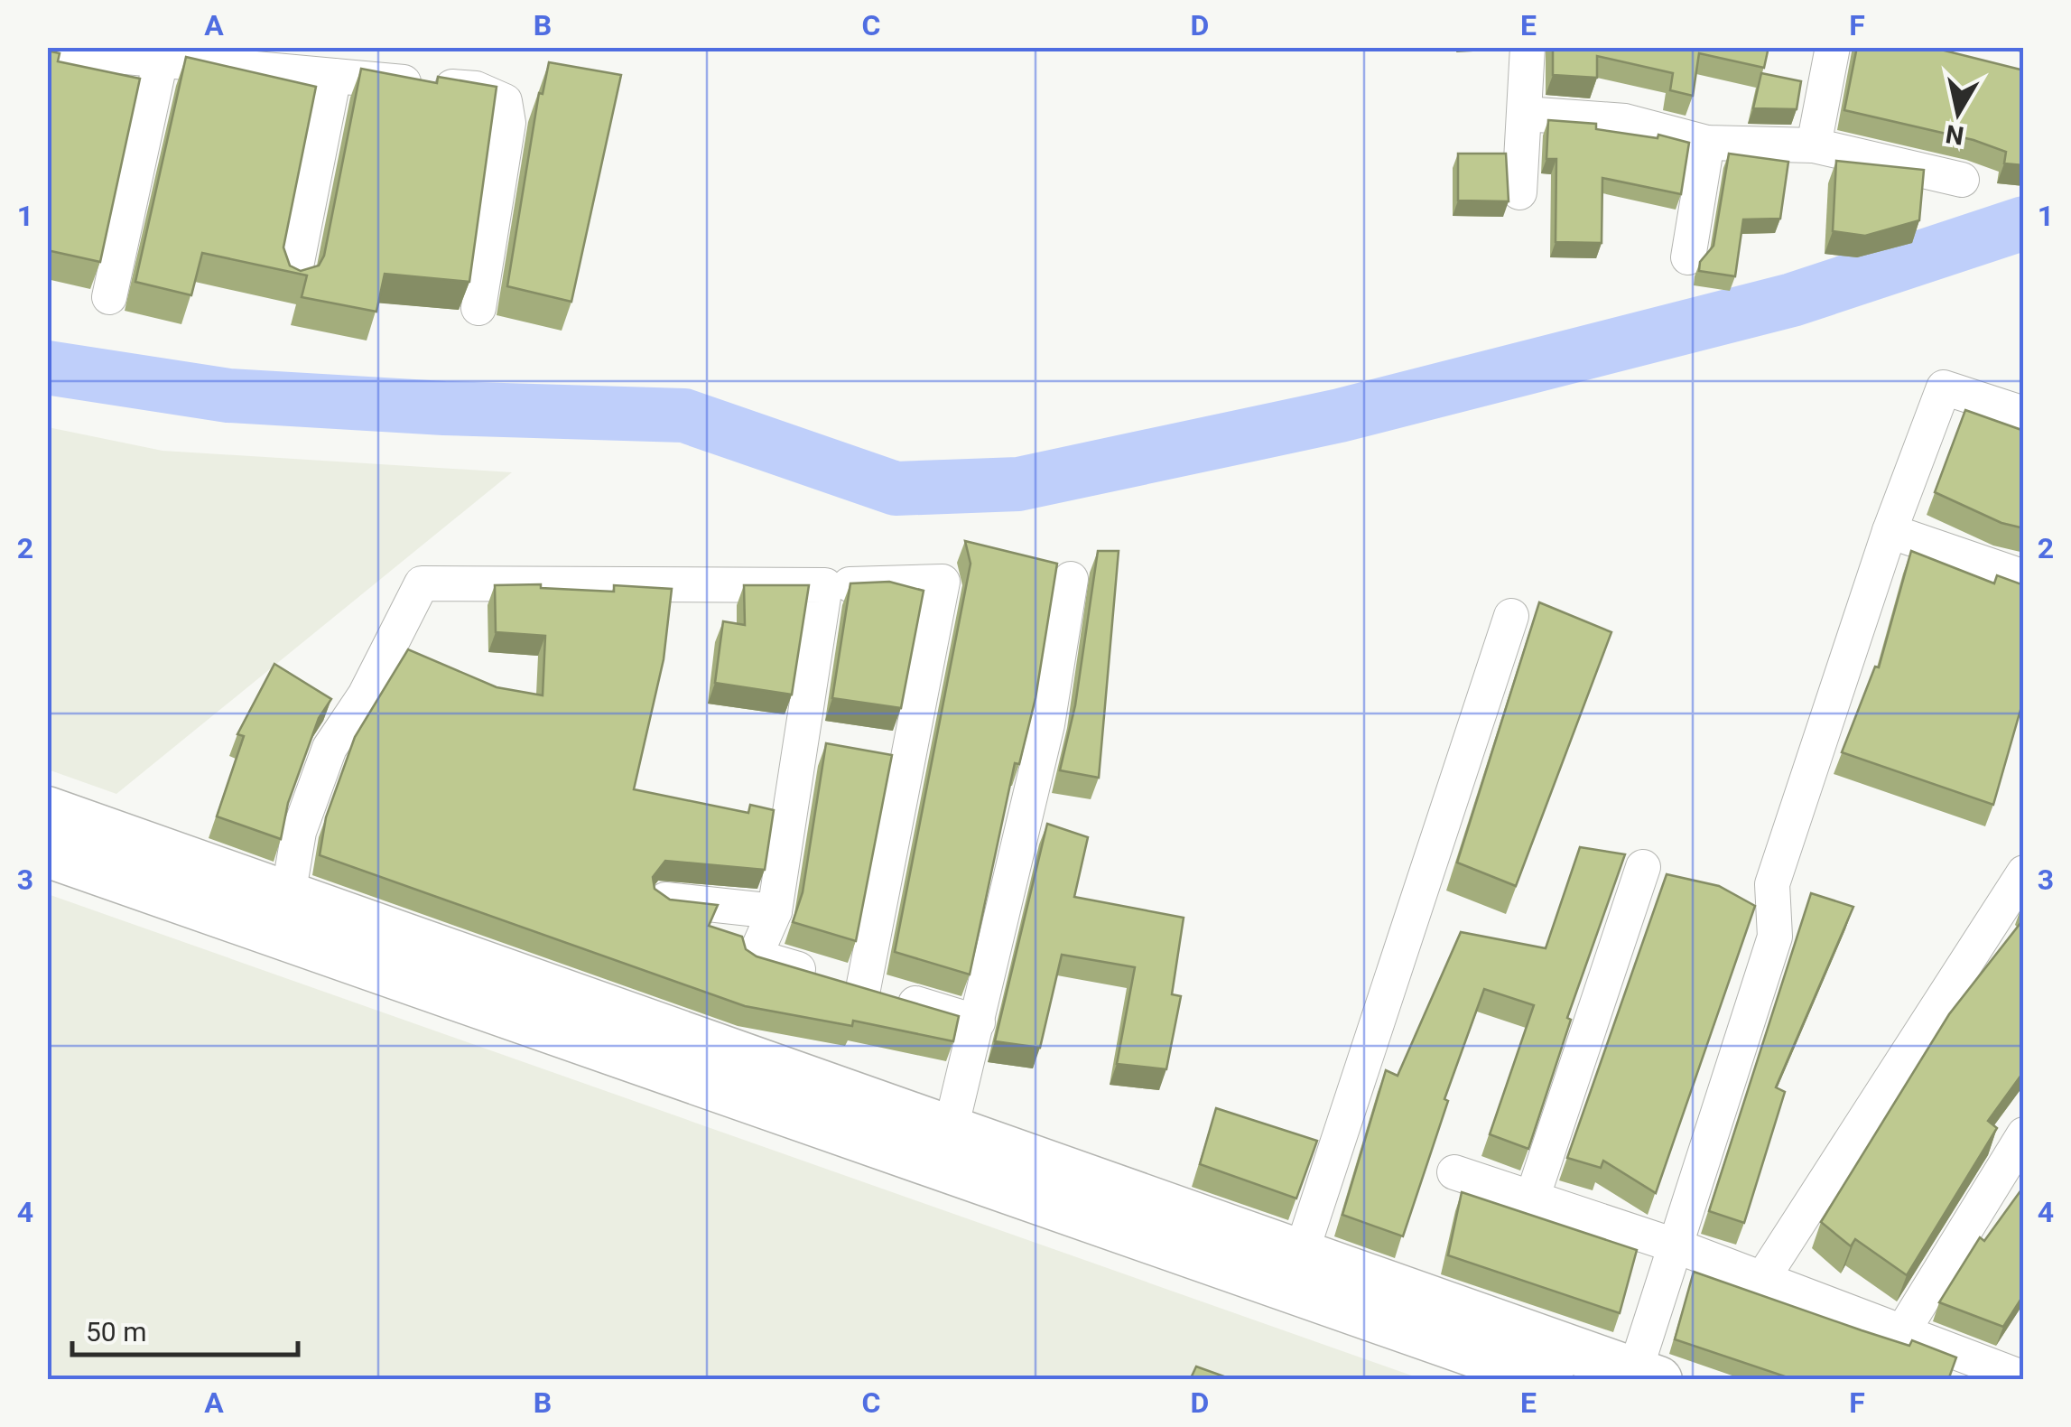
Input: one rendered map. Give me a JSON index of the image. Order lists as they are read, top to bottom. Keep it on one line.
{"scale_bar":"50 m","north":"bottom","grid":{"columns":["A","B","C","D","E","F"],"rows":["1","2","3","4"]}}
